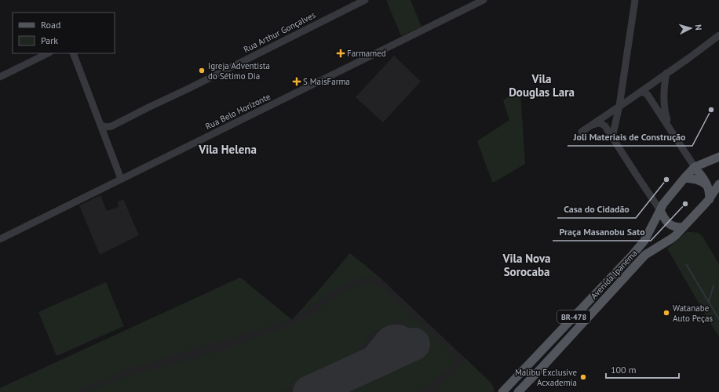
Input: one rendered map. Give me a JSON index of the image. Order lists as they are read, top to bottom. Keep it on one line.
{"streets":{"main road":["Avenida Ipanema","BR-478"],"street":["Rua Arthur Gonçalves","Rua Belo Horizonte"]},"districts":["Vila Douglas Lara","Vila Helena","Vila Nova Sorocaba"],"places":{"health":["Farmamed","S MaisFarma"],"other":["Igreja Adventista do Sétimo Dia","Joli Materiais de Construção","Casa do Cidadão","Praça Masanobu Sato","Watanabe Auto Peças","Malibu Exclusive Acxademia"]},"legend":["Road","Park"],"scale_bar":"100 m","north":"right"}
